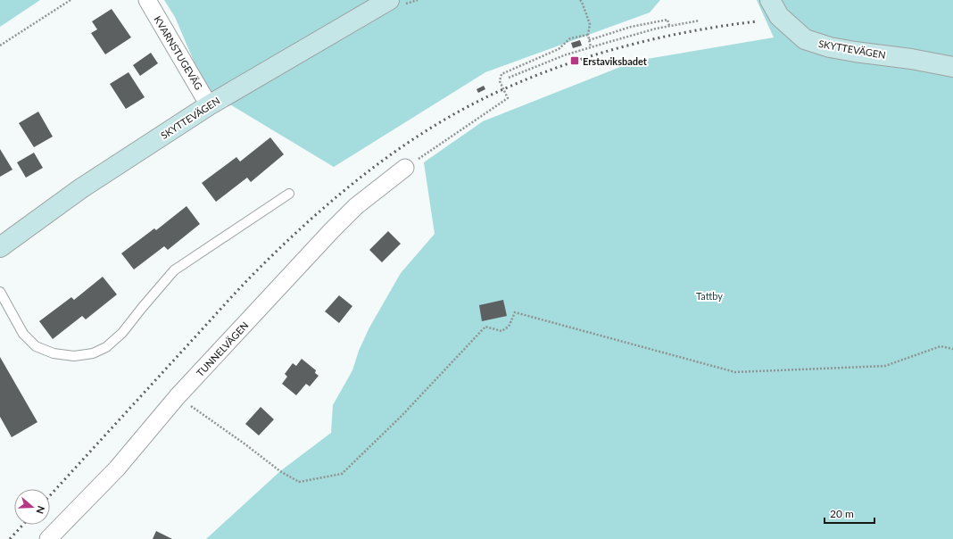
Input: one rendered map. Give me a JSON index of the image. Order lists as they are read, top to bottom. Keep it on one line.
{"streets":{"street":["SKYTTEVÄGEN","KVARNSTUGEVÄG","TUNNELVÄGEN"]},"crossings":[["SKYTTEVÄGEN","KVARNSTUGEVÄG"]],"parks":["Tattby"],"places":{"transit":["Erstaviksbadet"]},"scale_bar":"20 m","north":"right"}
